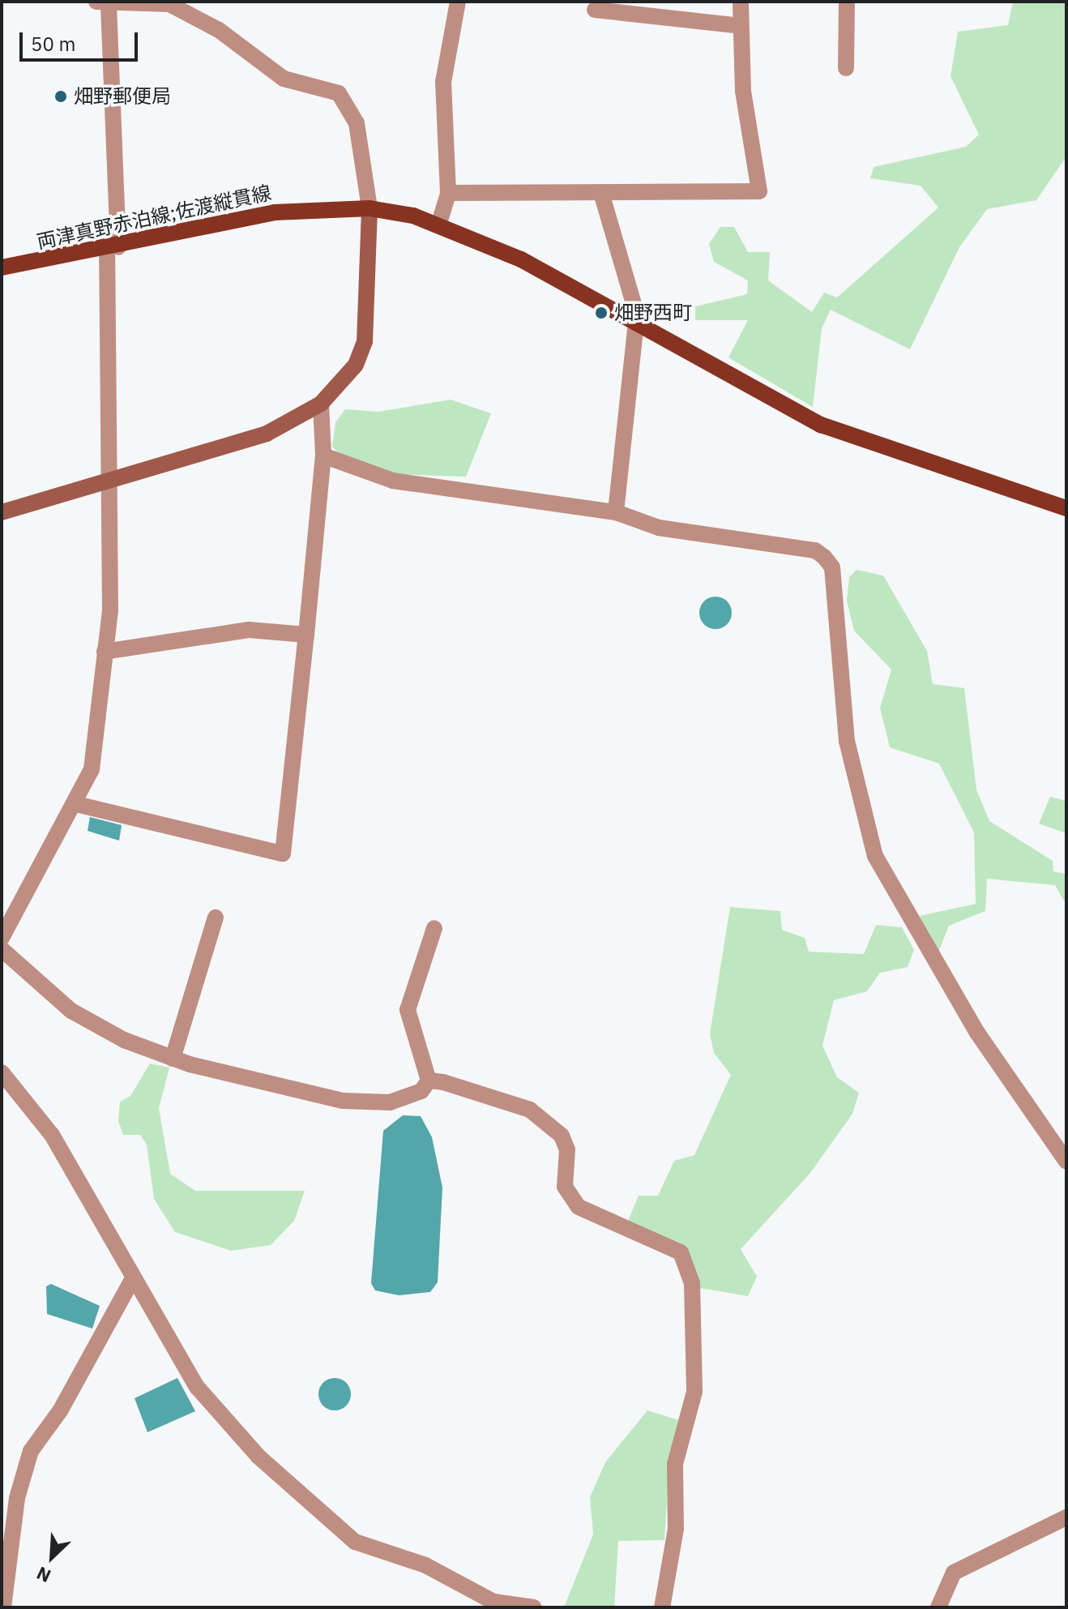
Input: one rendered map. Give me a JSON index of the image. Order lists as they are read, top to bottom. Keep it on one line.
{"streets":{"main road":["両津真野赤泊線;佐渡縦貫線"]},"places":["畑野郵便局","畑野西町"],"scale_bar":"50 m","north":"bottom left"}
